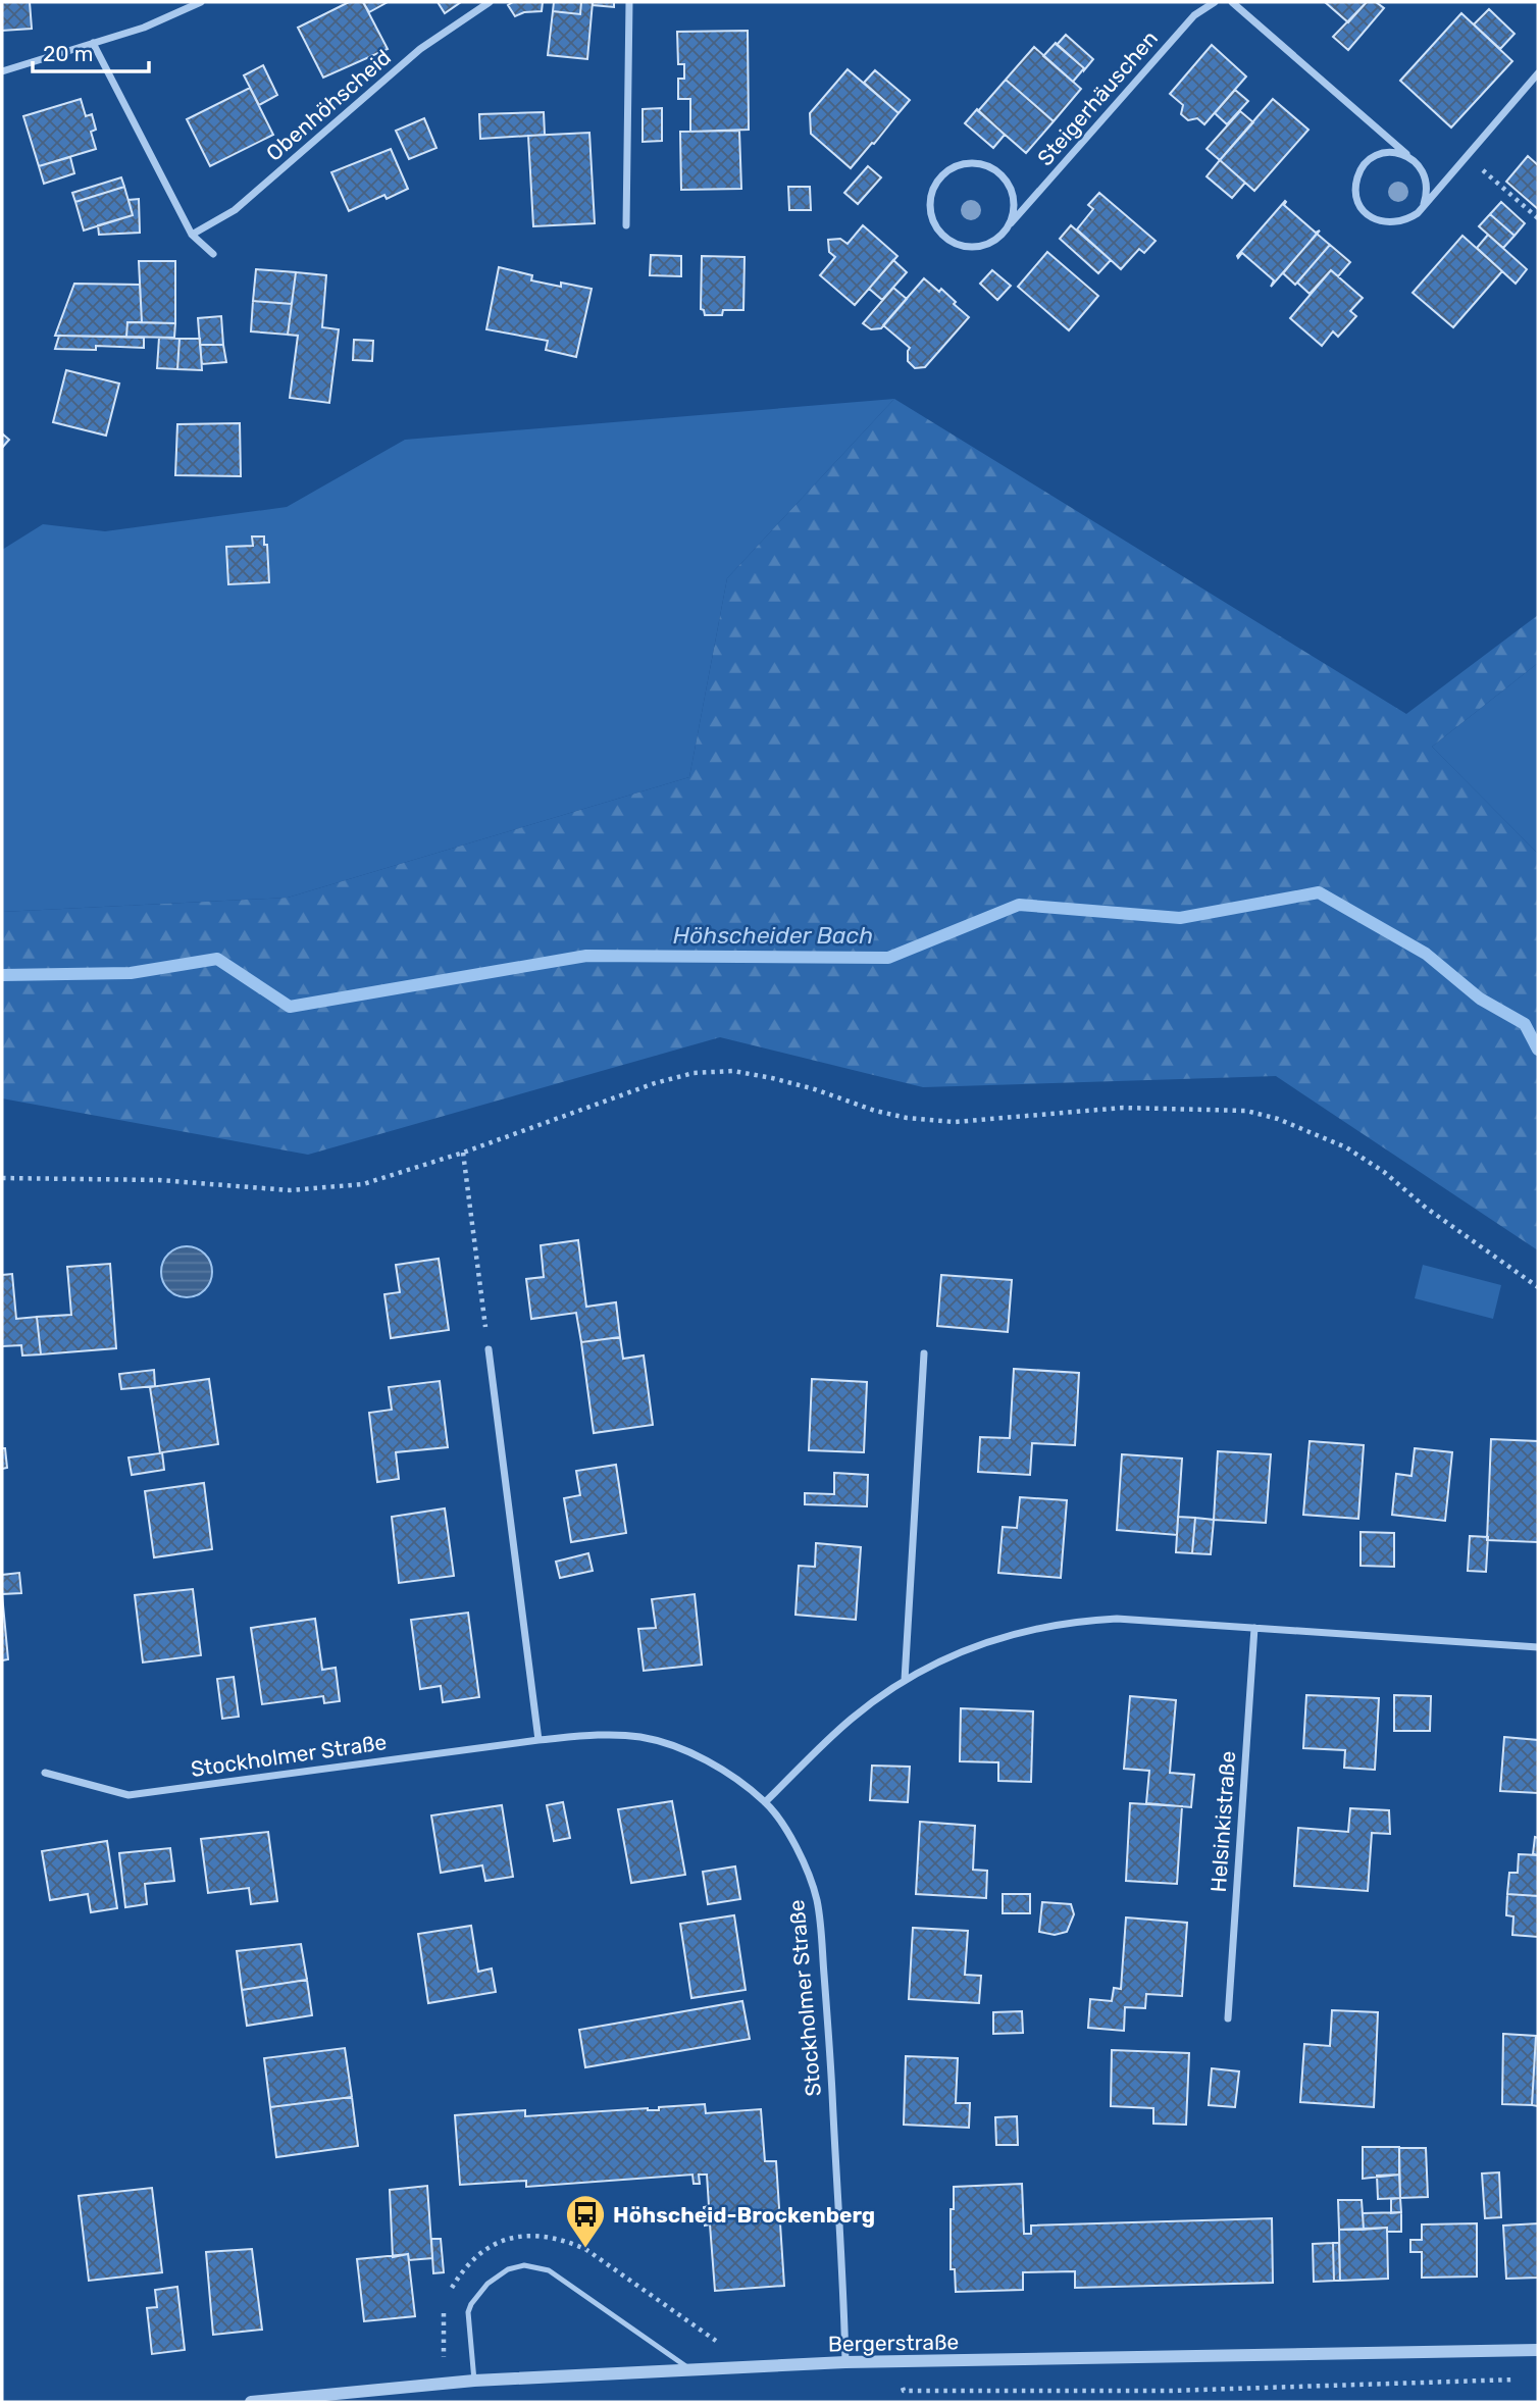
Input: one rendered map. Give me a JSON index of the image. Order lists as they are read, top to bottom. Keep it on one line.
{"streets":{"street":["Steigerhäuschen","Obenhöhscheid","Stockholmer Straße","Helsinkistraße","Bergerstraße"]},"crossings":[["Stockholmer Straße","Bergerstraße"]],"water":["Höhscheider Bach"],"places":{"bus stop":["Höhscheid-Brockenberg"]},"scale_bar":"20 m"}
